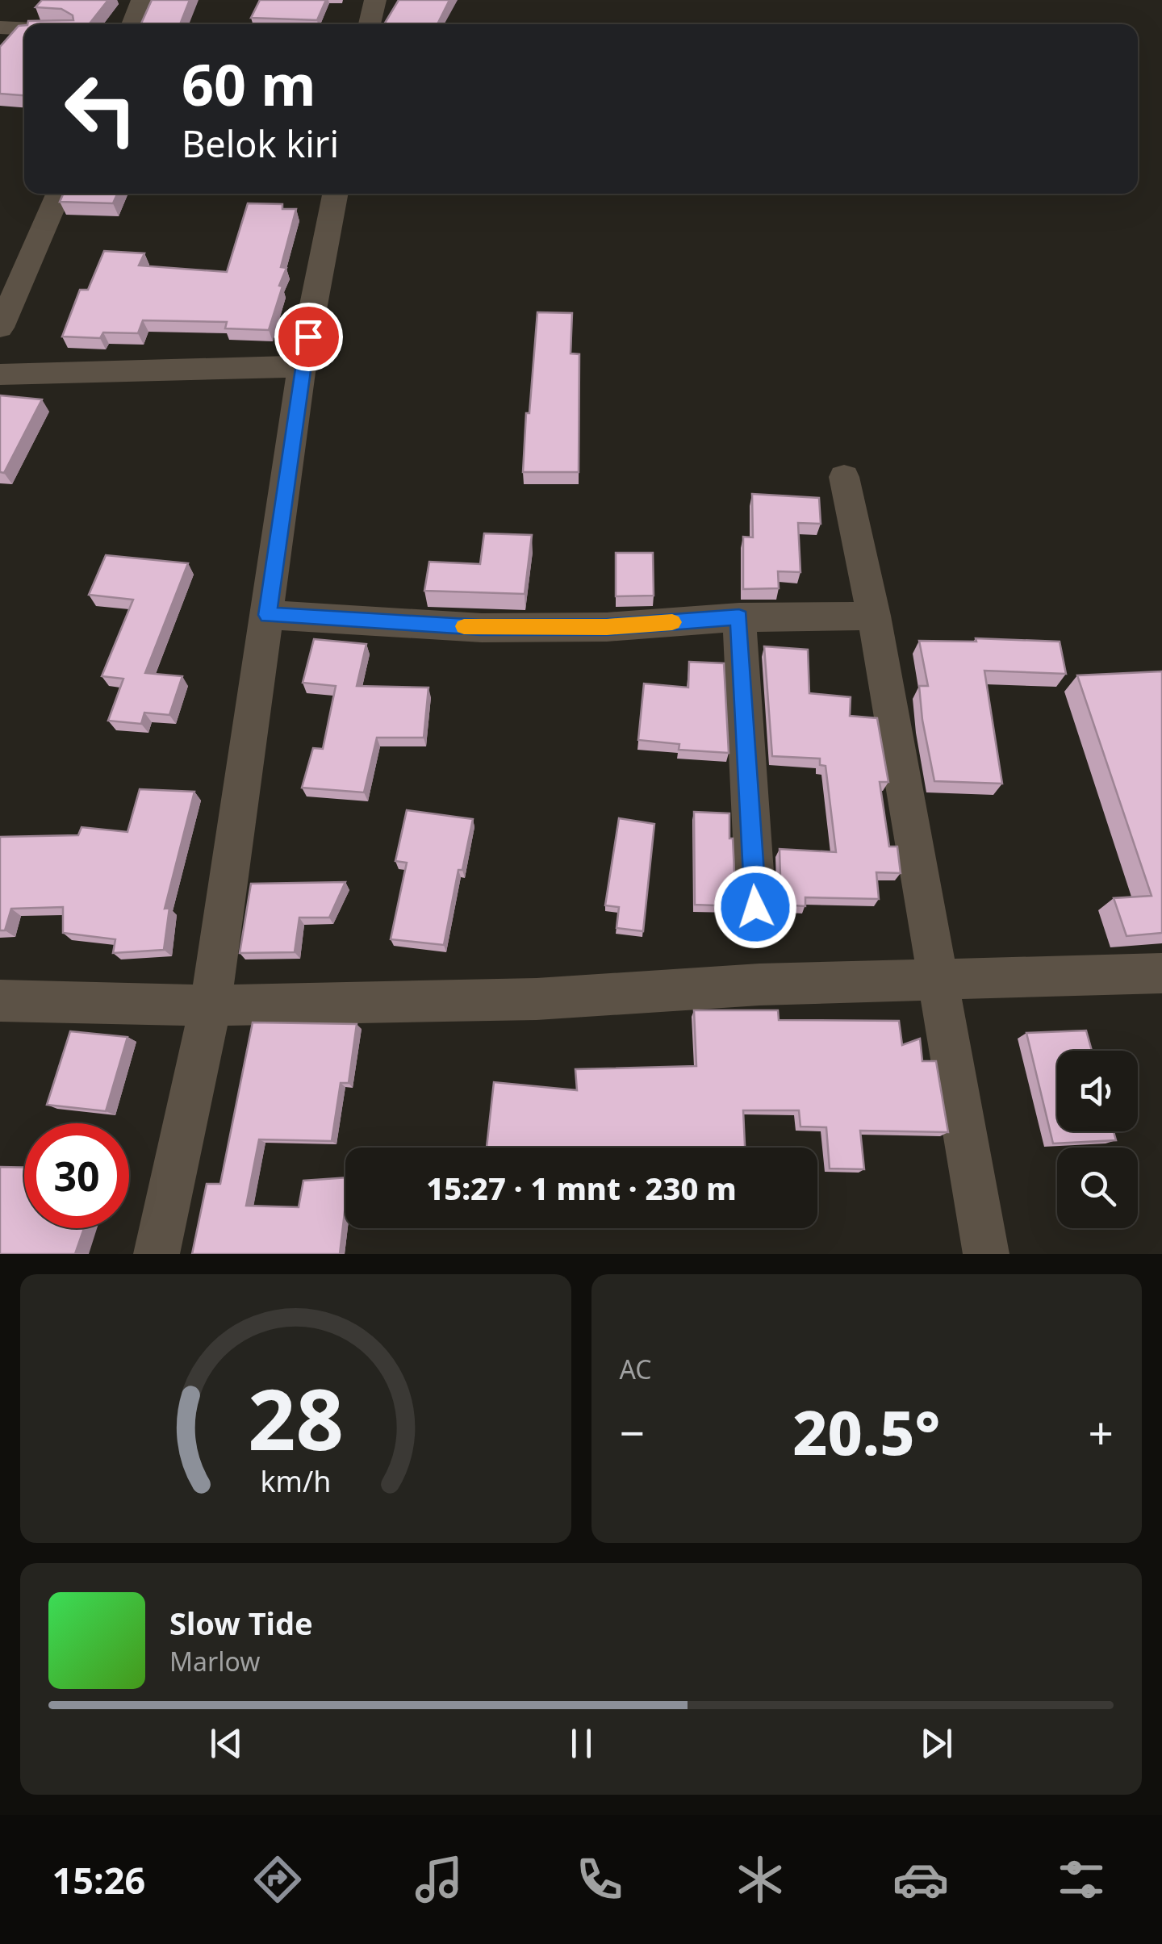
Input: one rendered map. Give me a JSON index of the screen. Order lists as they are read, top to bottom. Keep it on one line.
{"page":{"turn":["60 m","Belok kiri"],"limit":"30","trip":"15:27 · 1 mnt · 230 m","tile":"AC","heat":["−","20.5°","+"],"song":["Slow Tide","Marlow"],"tabs":"15:26","gauge":["28","km/h"]}}
